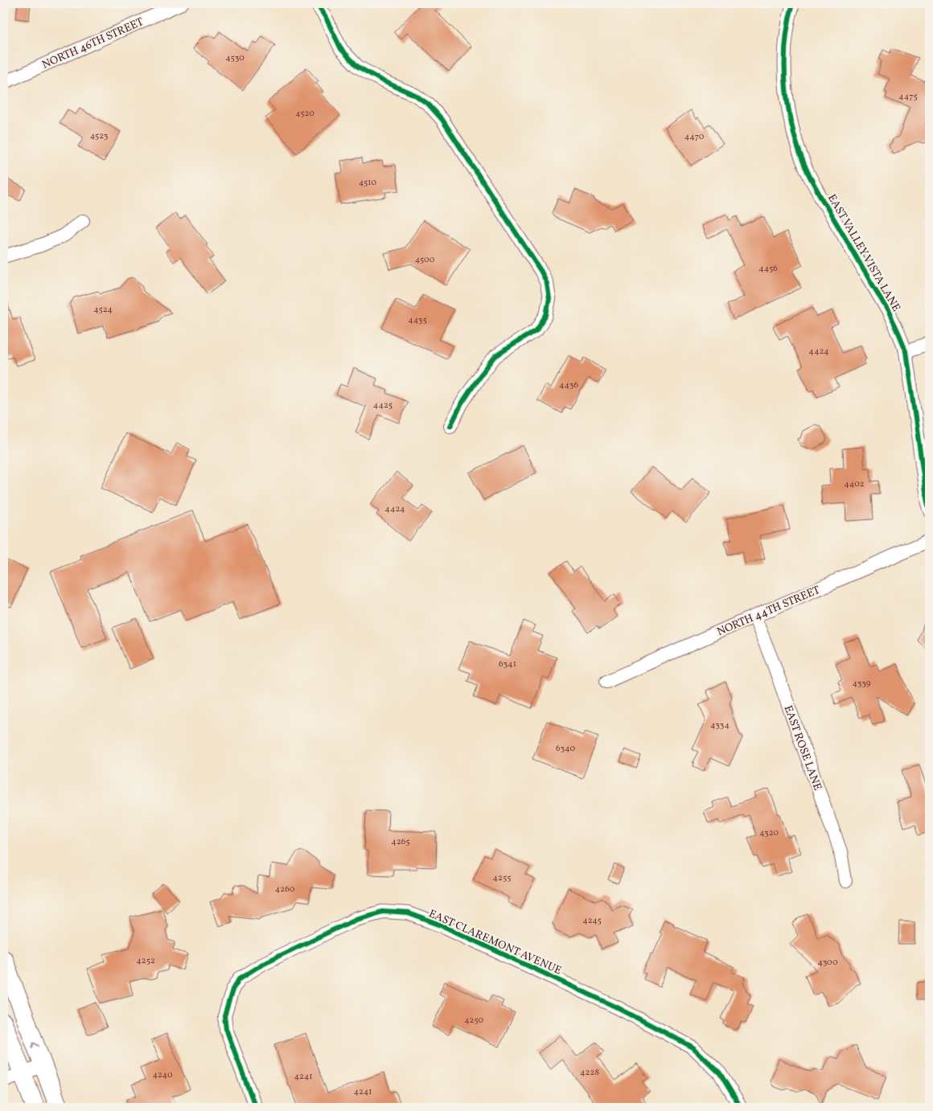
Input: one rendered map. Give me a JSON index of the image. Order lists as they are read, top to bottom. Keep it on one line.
{"streets":{"street":["NORTH 46TH STREET","EAST VALLEY VISTA LANE","NORTH 44TH STREET","EAST ROSE LANE","EAST CLAREMONT AVENUE"]},"crossings":[["NORTH 44TH STREET","EAST ROSE LANE"]],"house_numbers":["4530","4475","4520","4523","4470","4510","4500","4456","4524","4435","4424","4436","4425","4402","4424","6341","4339","4334","6340","4320","4265","4255","4260","4245","4252","4300","4250","4228","4240","4241","4241"]}
